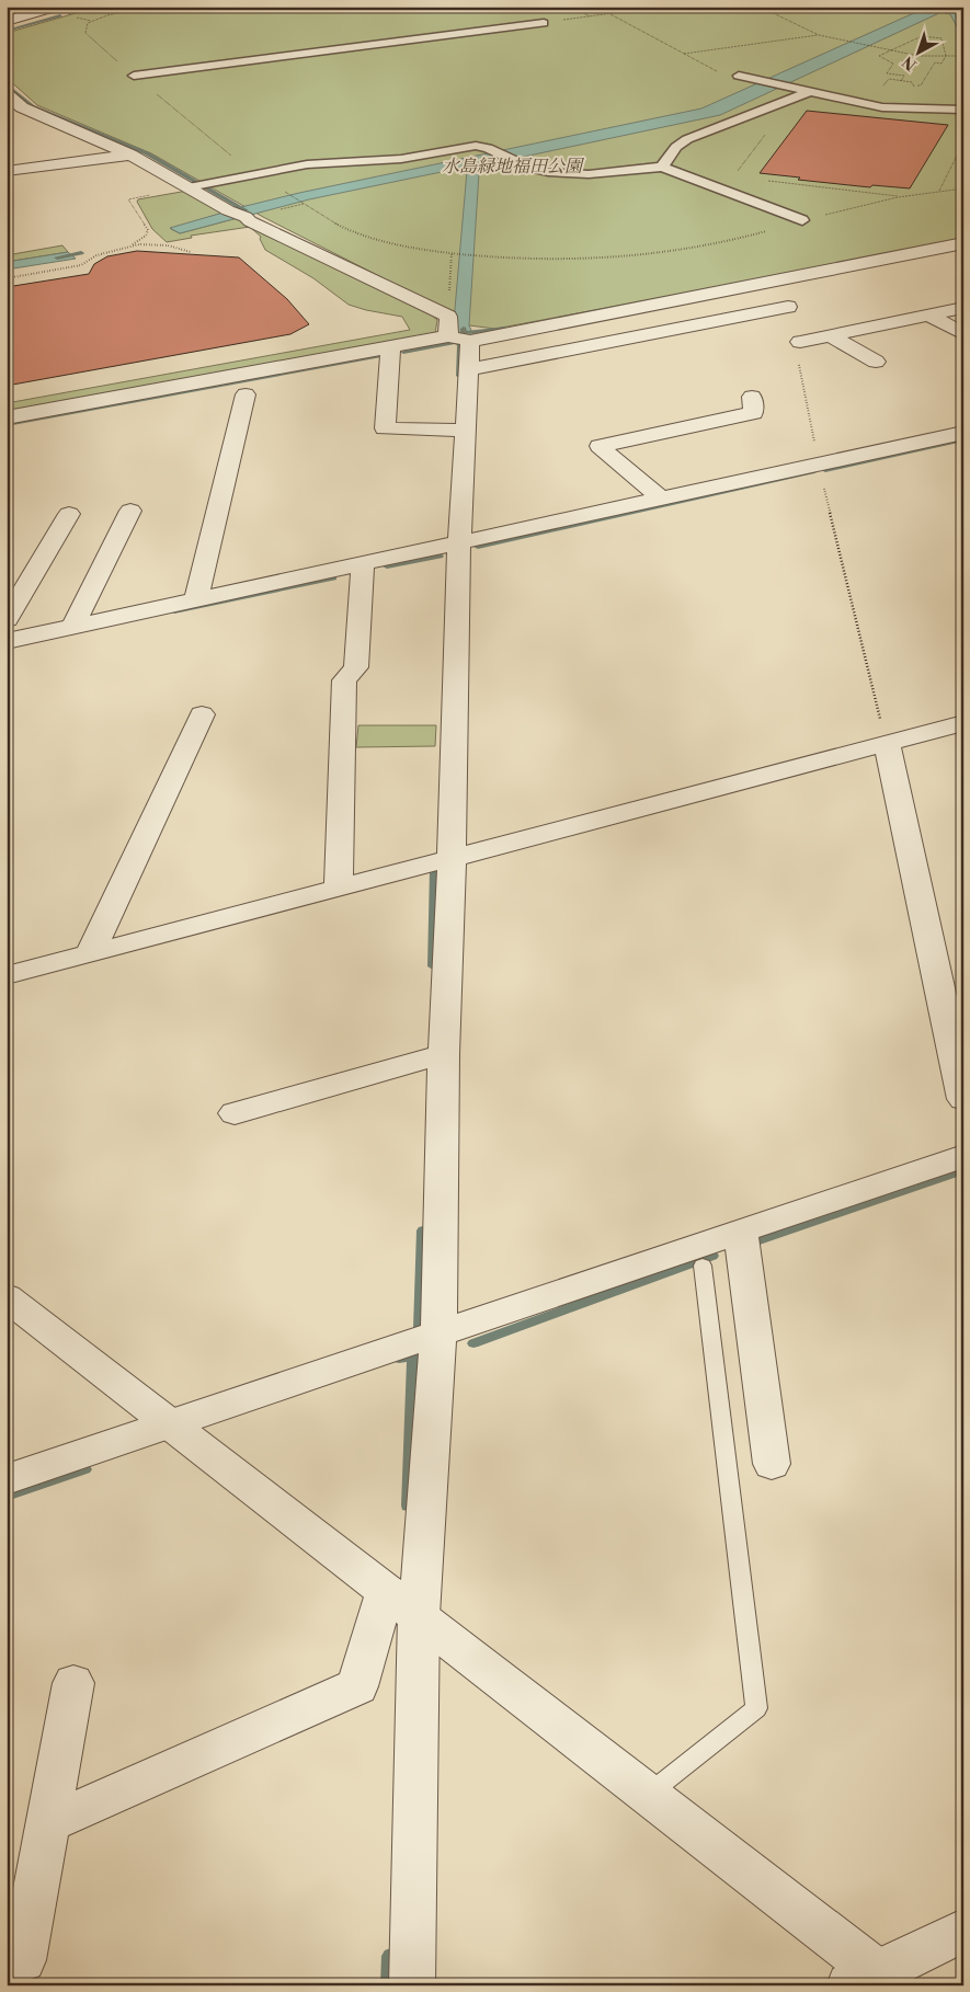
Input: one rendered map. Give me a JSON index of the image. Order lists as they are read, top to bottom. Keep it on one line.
{"parks":["水島緑地福田公園"],"north":"bottom left"}
